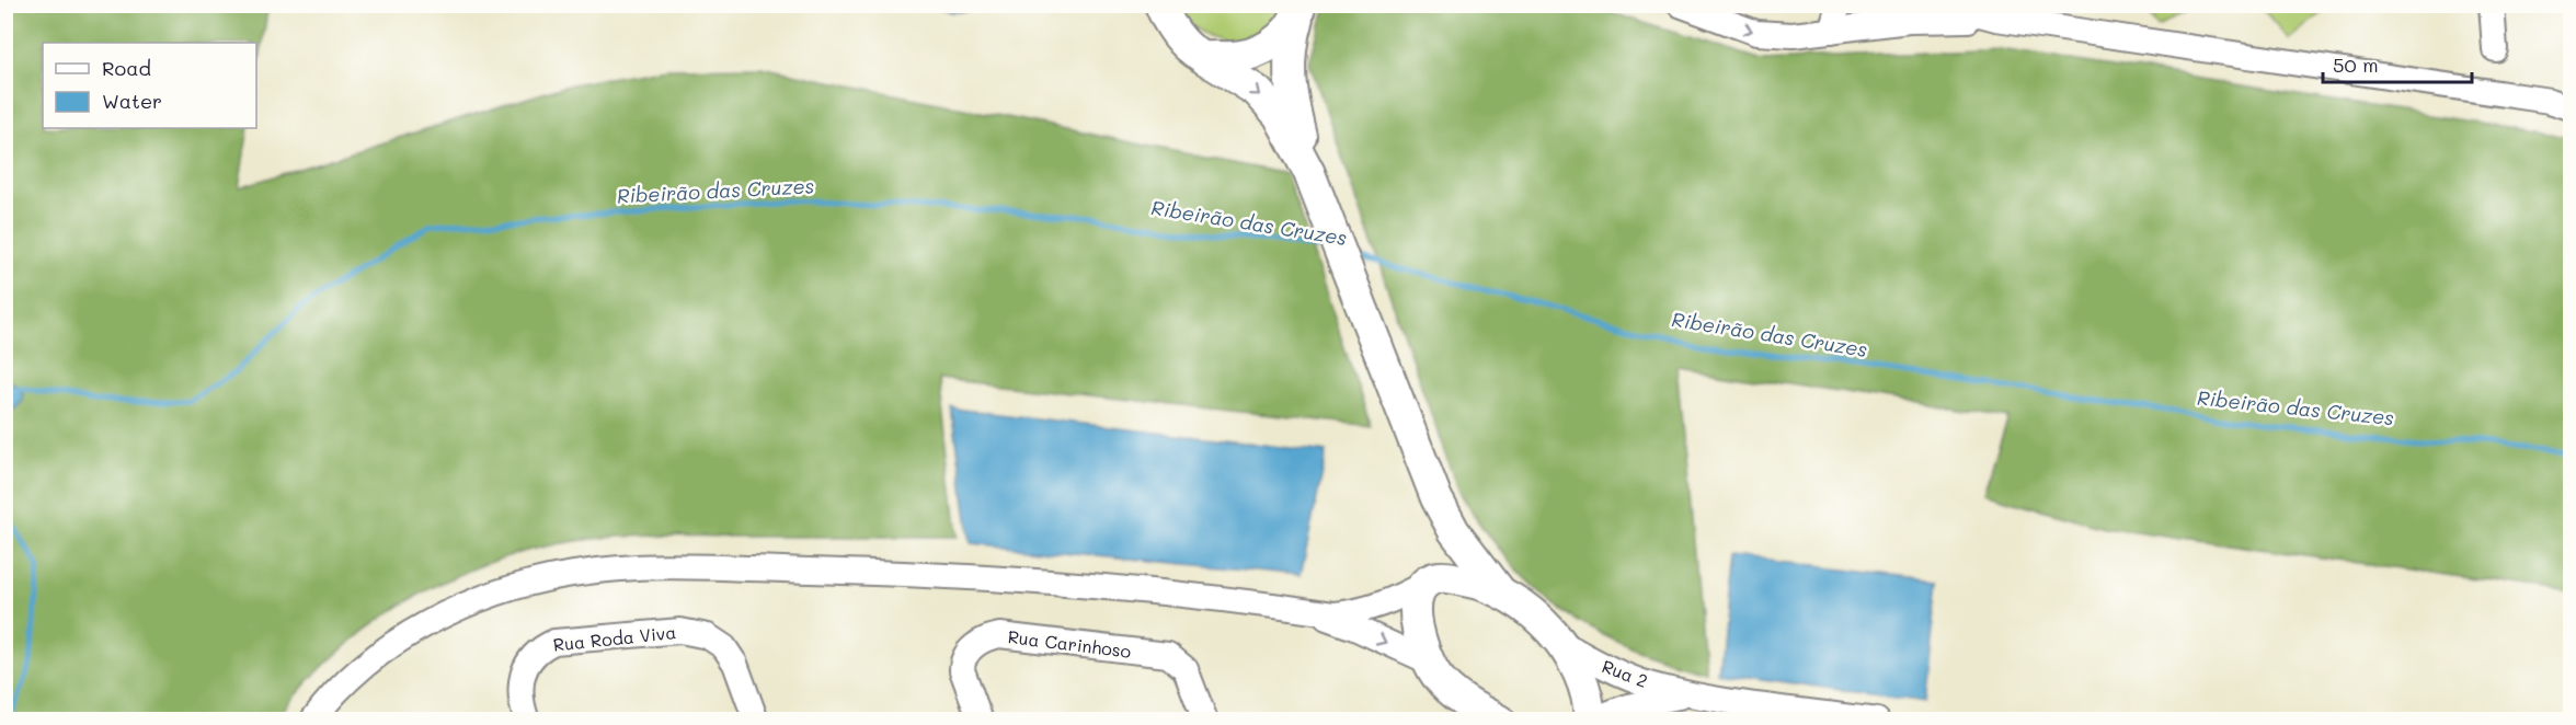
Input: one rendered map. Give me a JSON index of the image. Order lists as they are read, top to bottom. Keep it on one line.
{"streets":{"street":["Rua Roda Viva","Rua Carinhoso","Rua 2"]},"water":["Ribeirão das Cruzes"],"legend":["Road","Water"],"scale_bar":"50 m"}
